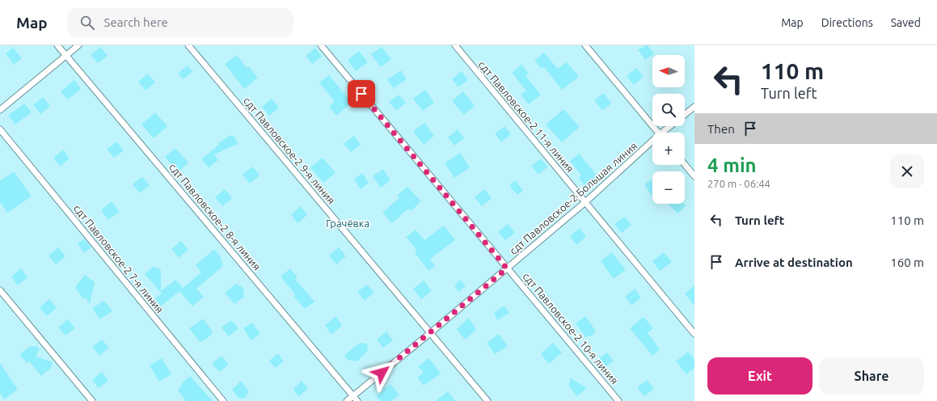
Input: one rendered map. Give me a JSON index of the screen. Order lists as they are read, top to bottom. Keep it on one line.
{"streets":{"lane":["сдт Павловское-2 11-я линия","сдт Павловское-2 9-я линия","сдт Павловское-2 Большая линия","сдт Павловское-2 8-я линия","сдт Павловское-2 7-я линия","сдт Павловское-2 10-я линия"]},"crossings":[["сдт Павловское-2 11-я линия","сдт Павловское-2 Большая линия"],["сдт Павловское-2 9-я линия","сдт Павловское-2 Большая линия"],["сдт Павловское-2 Большая линия","сдт Павловское-2 8-я линия"],["сдт Павловское-2 Большая линия","сдт Павловское-2 10-я линия"]],"parks":["Грачёвка"],"north":"left","page":{"header":"Map","search":"Search here","nav":["Map","Directions","Saved"],"turn":["110 m","Turn left"],"map_buttons":["+","−"],"then":"Then","heading":["4 min","270 m · 06:44"],"list":[{"name":"Turn left","value":"110 m"},{"name":"Arrive at destination","value":"160 m"}],"buttons":["Exit","Share"]}}
